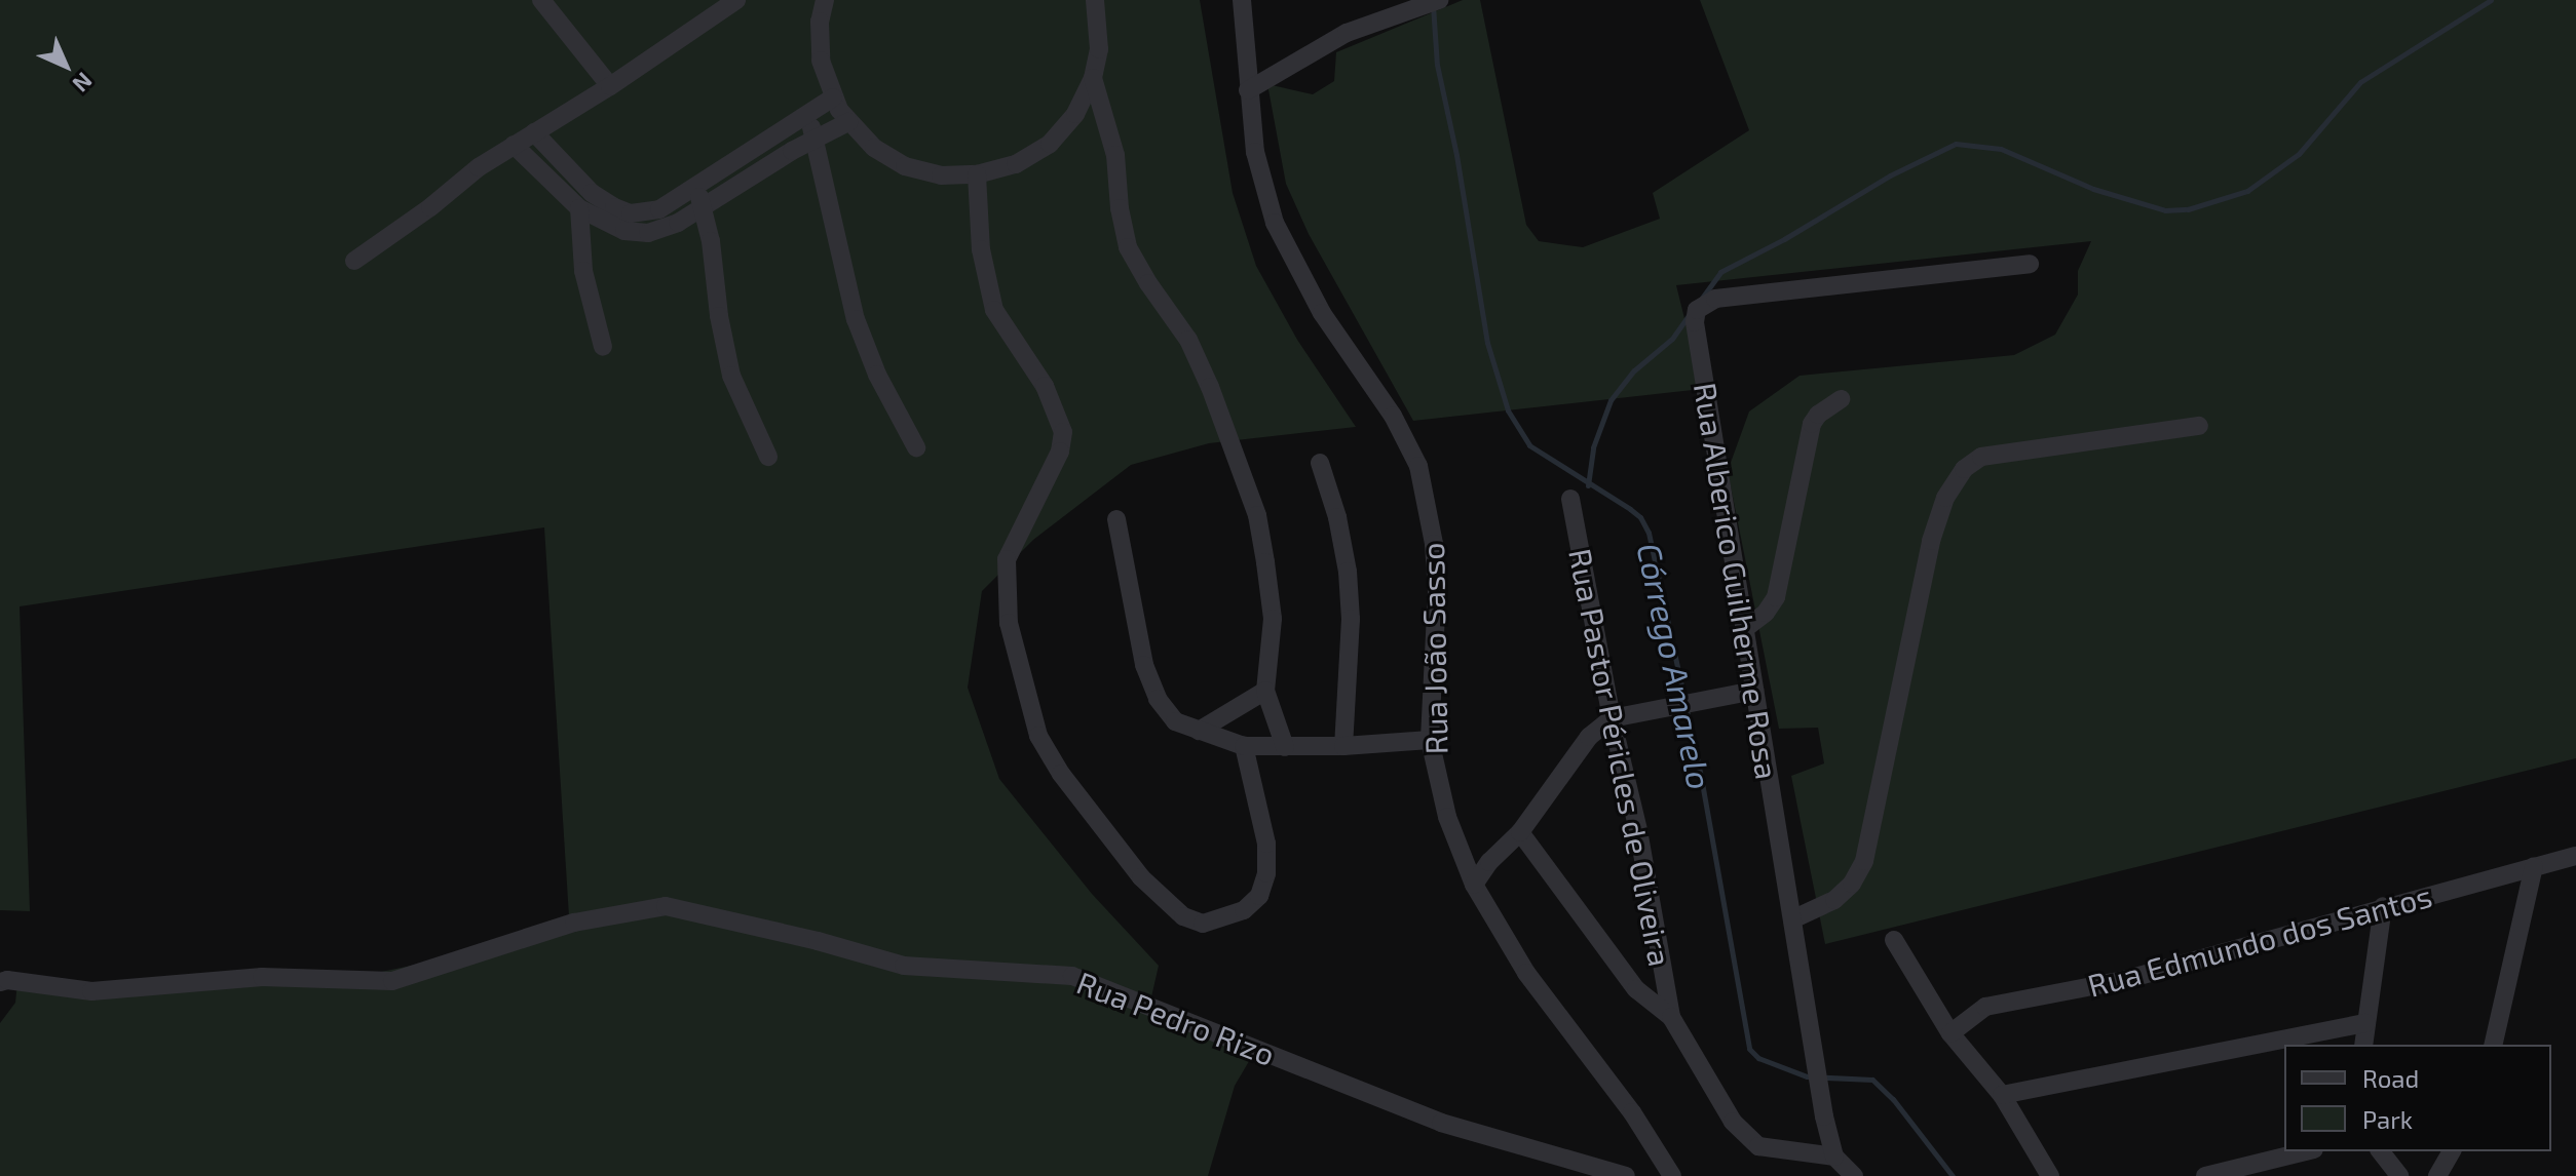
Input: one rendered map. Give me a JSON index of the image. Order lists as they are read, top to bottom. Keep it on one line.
{"streets":{"street":["Rua Alberico Guilherme Rosa","Rua João Sasso","Rua Pastor Péricles de Oliveira","Rua Edmundo dos Santos","Rua Pedro Rizo"]},"water":["Córrego Amarelo"],"legend":["Road","Park"],"north":"bottom right"}
